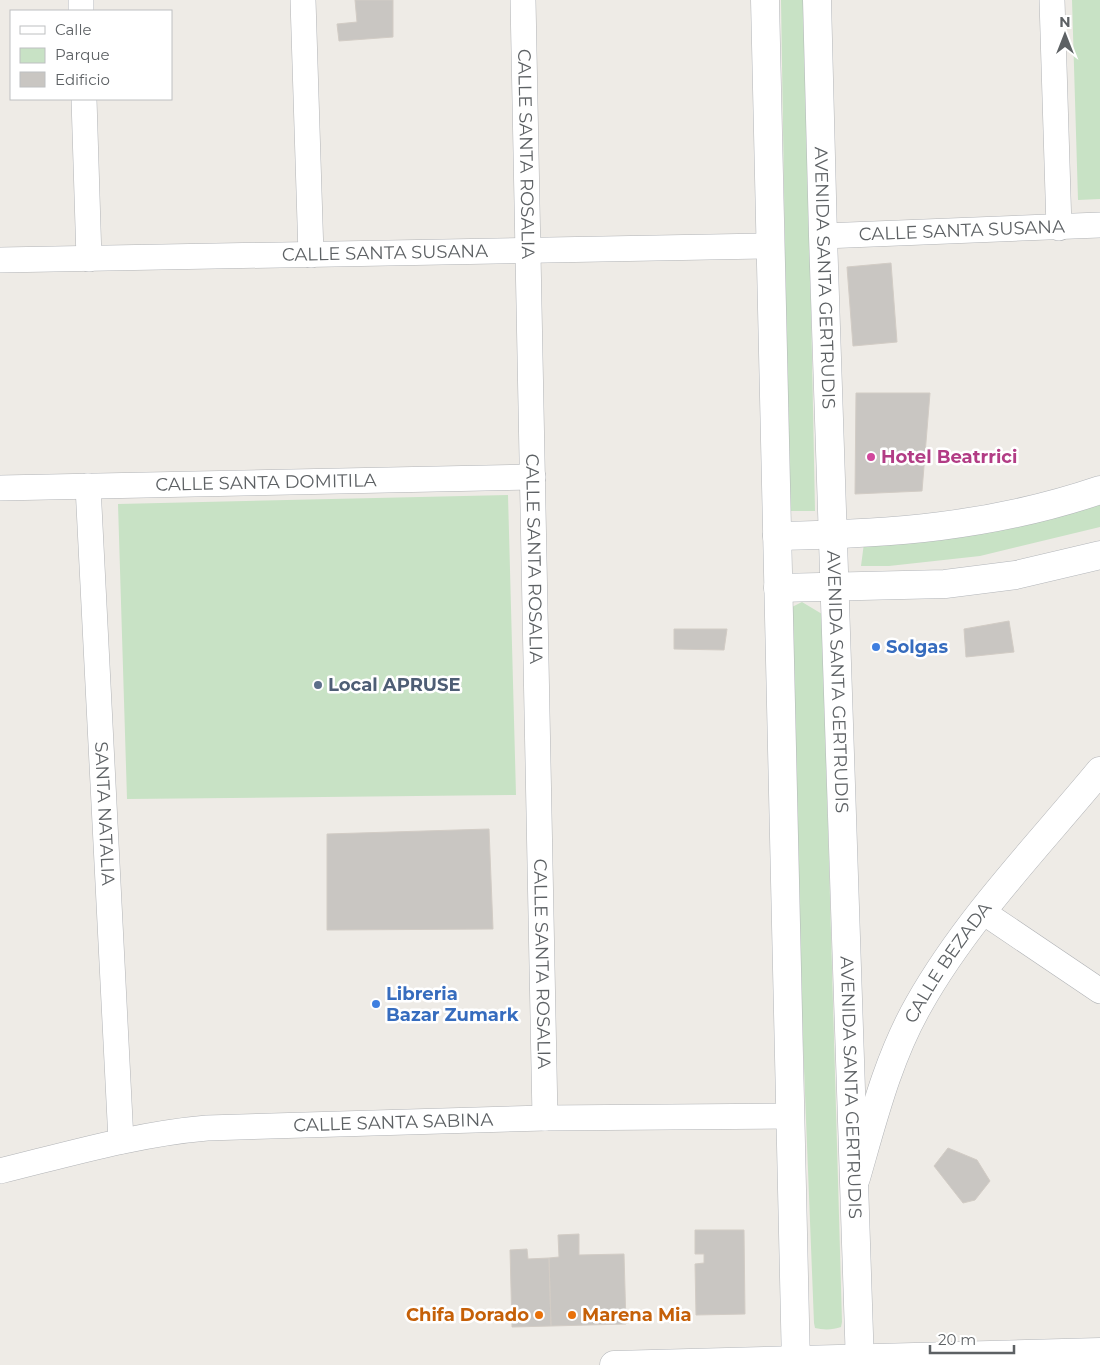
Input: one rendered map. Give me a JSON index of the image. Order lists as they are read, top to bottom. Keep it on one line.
{"streets":{"main road":["AVENIDA SANTA GERTRUDIS","CALLE BEZADA"],"street":["CALLE SANTA ROSALIA","CALLE SANTA SUSANA","CALLE SANTA DOMITILA","SANTA NATALIA","CALLE SANTA SABINA"]},"crossings":[["CALLE SANTA ROSALIA","CALLE SANTA SUSANA"],["CALLE SANTA ROSALIA","CALLE SANTA DOMITILA"],["CALLE SANTA ROSALIA","CALLE SANTA SABINA"],["CALLE SANTA SUSANA","AVENIDA SANTA GERTRUDIS"],["AVENIDA SANTA GERTRUDIS","CALLE BEZADA"],["CALLE SANTA DOMITILA","SANTA NATALIA"],["SANTA NATALIA","CALLE SANTA SABINA"]],"places":["Hotel Beatrrici","Solgas","Local APRUSE","Libreria Bazar Zumark","Chifa Dorado","Marena Mia"],"legend":["Calle","Parque","Edificio"],"scale_bar":"20 m","north":"top"}
